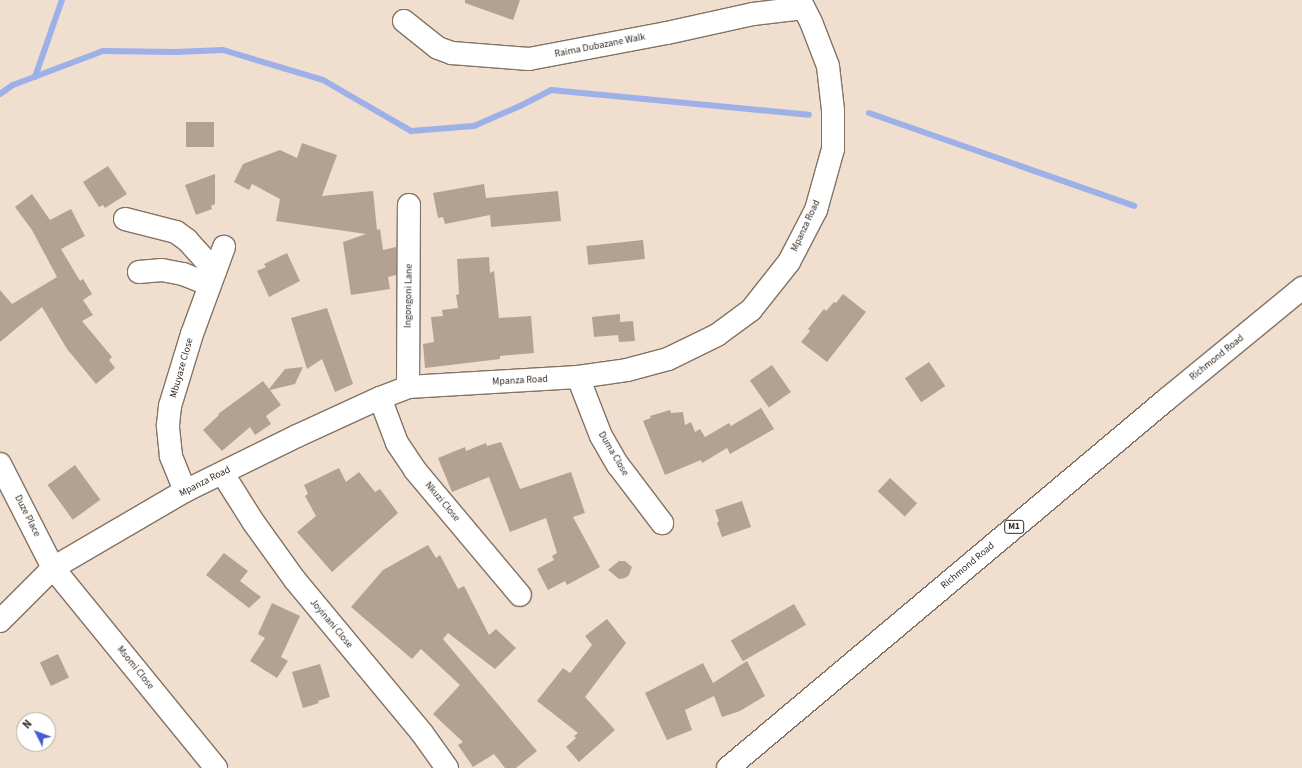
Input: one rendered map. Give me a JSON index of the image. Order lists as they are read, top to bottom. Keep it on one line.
{"streets":{"main road":["Raima Dubazane Walk","Mpanza Road","Ingongoni Lane","Richmond Road","Mbuyaze Close","Duma Close","Nkuzi Close","Duze Place","M1","Joyinani Close","Msomi Close"]},"crossings":[["Raima Dubazane Walk","Mpanza Road"],["Mpanza Road","Ingongoni Lane"],["Mpanza Road","Mbuyaze Close"],["Mpanza Road","Duma Close"],["Mpanza Road","Nkuzi Close"],["Mpanza Road","Duze Place"],["Mpanza Road","Joyinani Close"],["Mpanza Road","Msomi Close"],["Duze Place","Msomi Close"]],"north":"top left"}
